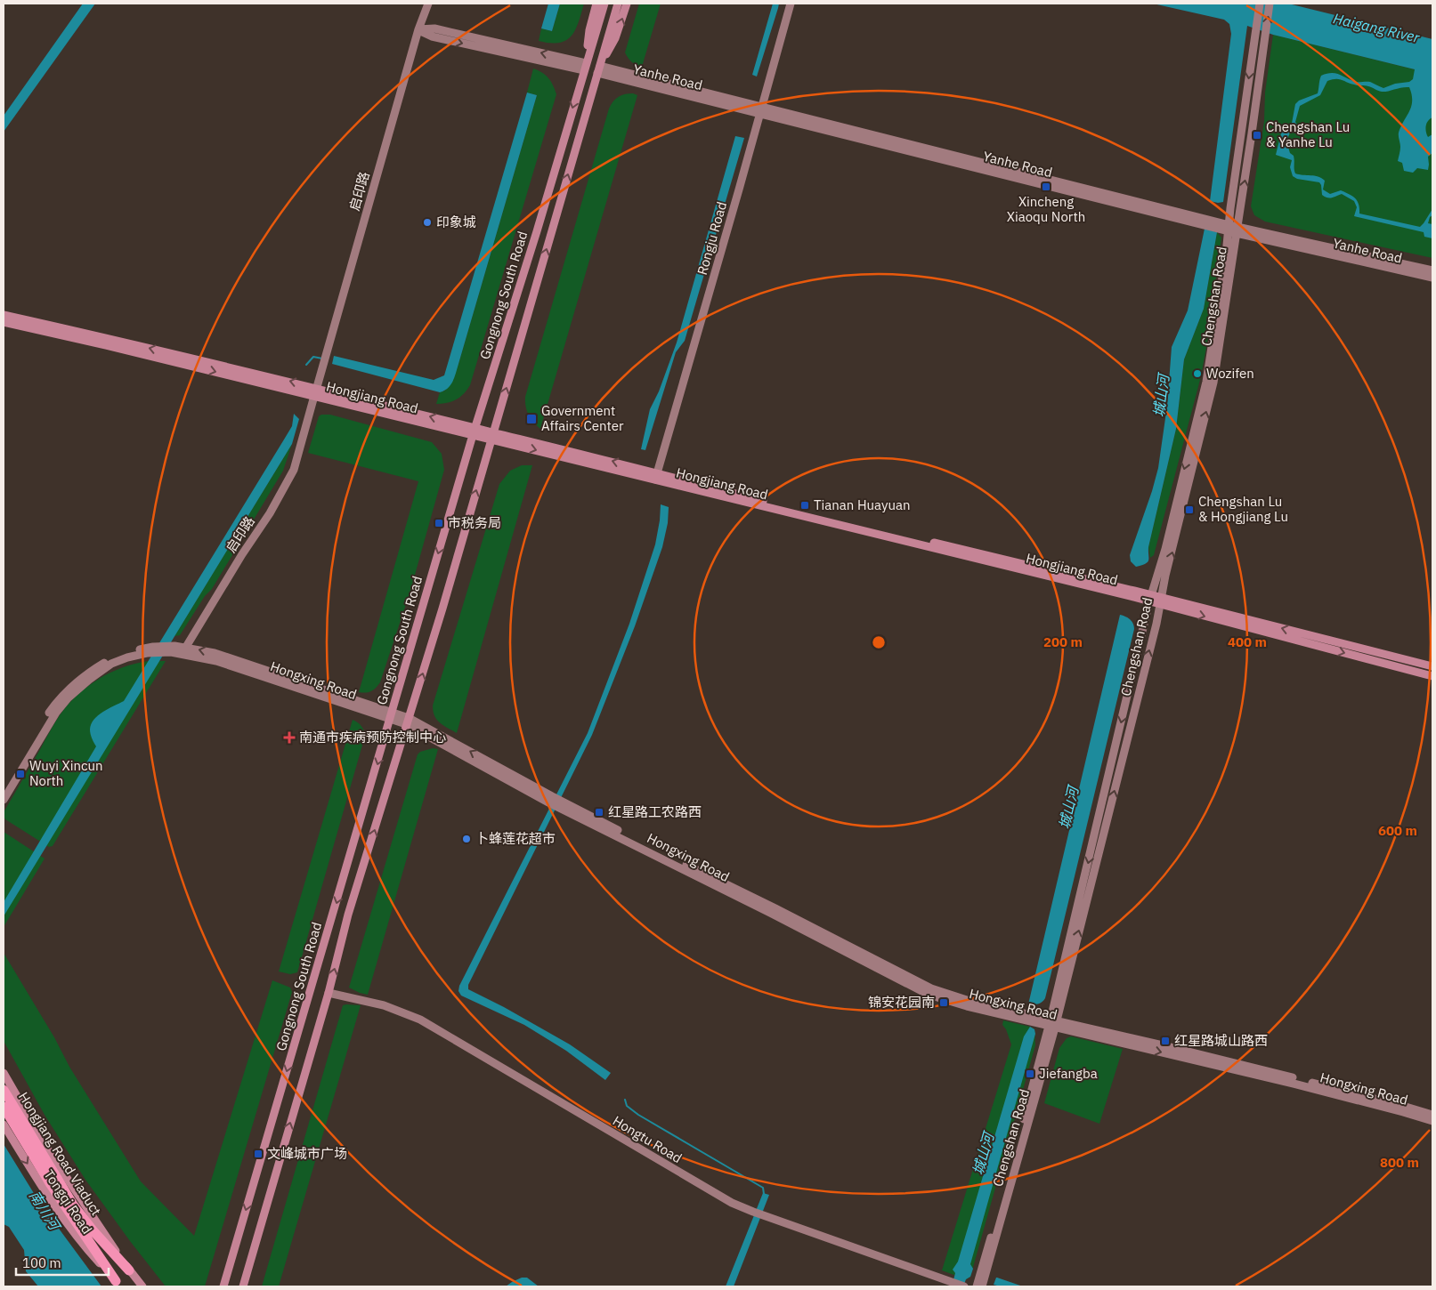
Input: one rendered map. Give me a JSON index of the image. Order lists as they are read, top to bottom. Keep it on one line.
{"streets":{"highway":["Hongjiang Road Viaduct"],"main road":["Yanhe Road","启印路","Rongju Road","Gongnong South Road","Chengshan Road","Hongjiang Road","Hongxing Road","Hongtu Road","Tongqi Road"]},"crossings":[["Yanhe Road","Rongju Road"],["Yanhe Road","Gongnong South Road"],["Yanhe Road","Chengshan Road"],["启印路","Hongjiang Road"],["启印路","Hongxing Road"],["Rongju Road","Hongjiang Road"],["Gongnong South Road","Hongjiang Road"],["Gongnong South Road","Hongxing Road"],["Gongnong South Road","Hongtu Road"],["Chengshan Road","Hongjiang Road"],["Chengshan Road","Hongxing Road"],["Hongjiang Road Viaduct","Tongqi Road"]],"water":["Haigang River","城山河","南川河"],"places":{"transit":["Chengshan Lu & Yanhe Lu","Xincheng Xiaoqu North","Government Affairs Center","Tianan Huayuan","Chengshan Lu & Hongjiang Lu","市税务局","Wuyi Xincun North","红星路工农路西","锦安花园南","红星路城山路西","Jiefangba","文峰城市广场"],"other":["印象城","Wozifen","卜蜂莲花超市"],"health":["南通市疾病预防控制中心"]},"scale_bar":"100 m","rings":["200 m","400 m","600 m","800 m"]}
